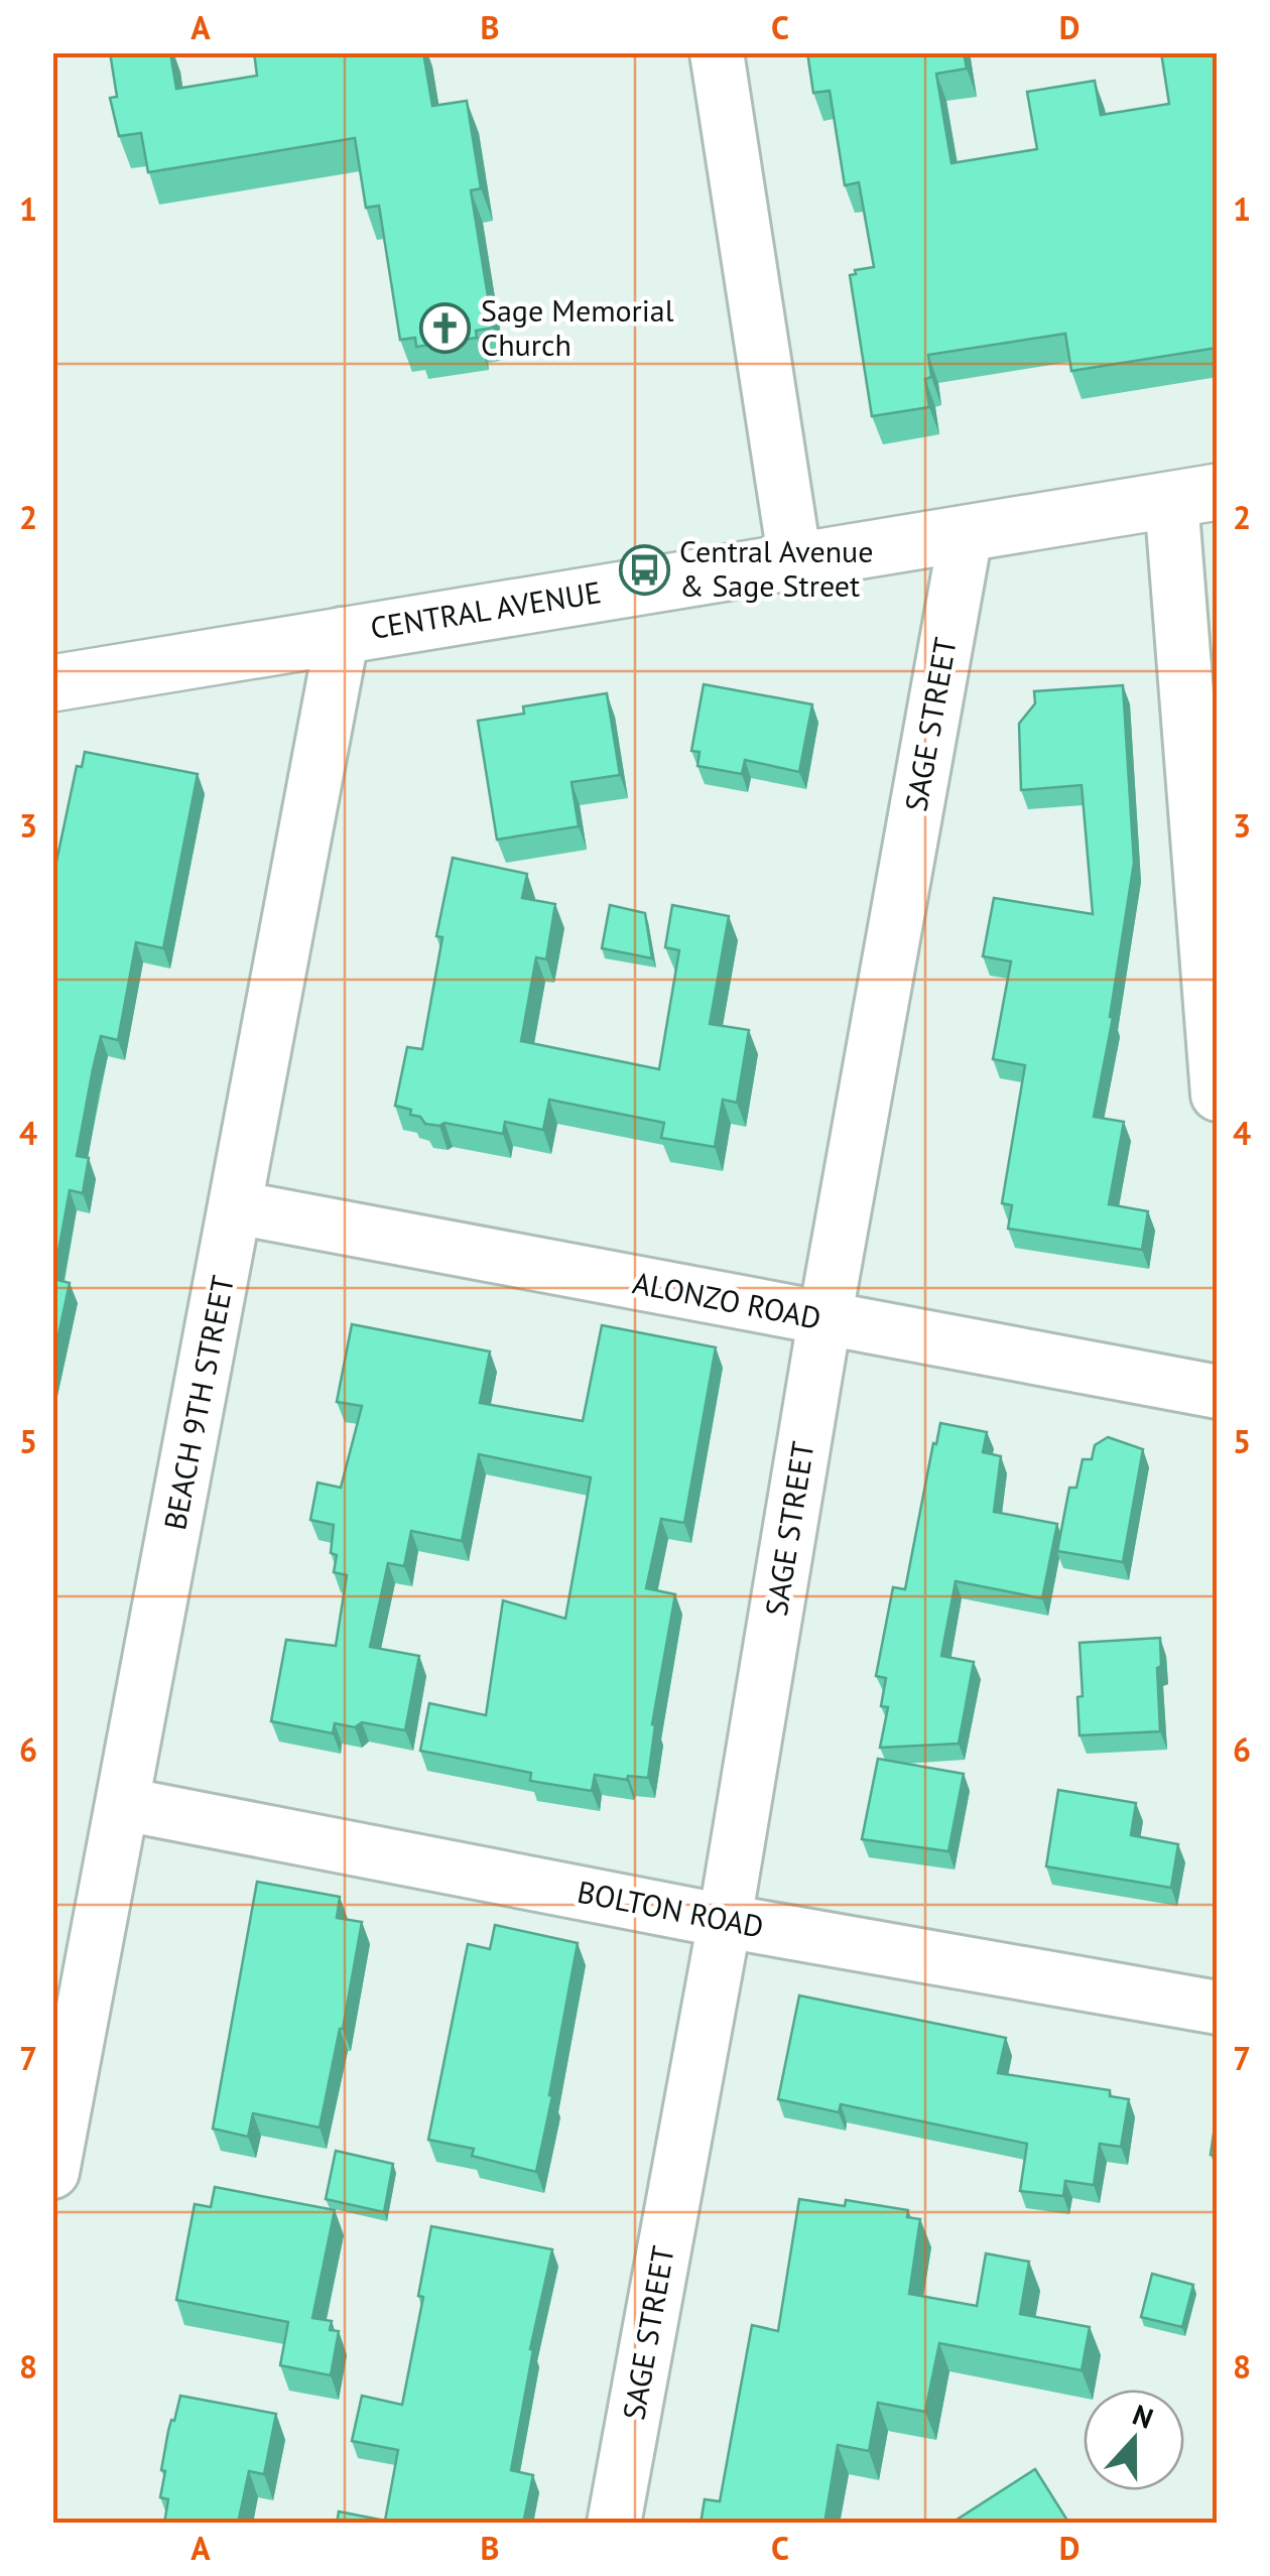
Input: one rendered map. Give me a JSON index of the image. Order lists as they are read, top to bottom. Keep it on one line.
{"streets":{"street":["CENTRAL AVENUE","SAGE STREET","ALONZO ROAD","BEACH 9TH STREET","BOLTON ROAD"]},"crossings":[["CENTRAL AVENUE","SAGE STREET"],["CENTRAL AVENUE","BEACH 9TH STREET"],["SAGE STREET","ALONZO ROAD"],["SAGE STREET","BOLTON ROAD"],["ALONZO ROAD","BEACH 9TH STREET"],["BEACH 9TH STREET","BOLTON ROAD"]],"places":{"church":["Sage Memorial Church"],"bus stop":["Central Avenue & Sage Street"]},"north":"top","grid":{"columns":["A","B","C","D"],"rows":["1","2","3","4","5","6","7","8"]}}
